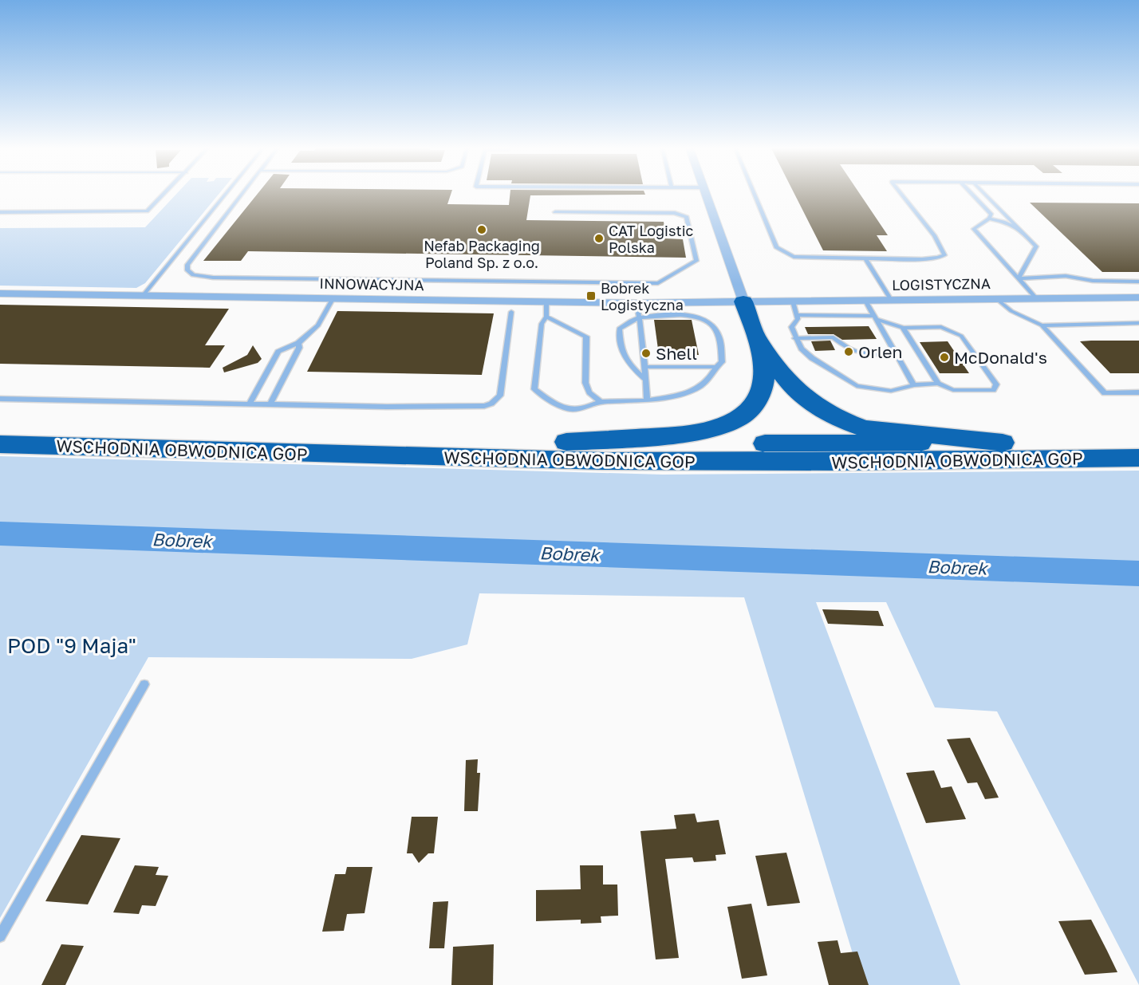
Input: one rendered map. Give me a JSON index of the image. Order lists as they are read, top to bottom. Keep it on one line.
{"streets":{"highway":["WSCHODNIA OBWODNICA GOP"],"street":["INNOWACYJNA","LOGISTYCZNA"]},"crossings":[["INNOWACYJNA","LOGISTYCZNA"]],"water":["Bobrek"],"parks":["POD \"9 Maja\""],"places":{"other":["Nefab Packaging Poland Sp. z o.o.","CAT Logistic Polska","Orlen","Shell","McDonald's"],"transit":["Bobrek Logistyczna"]}}
